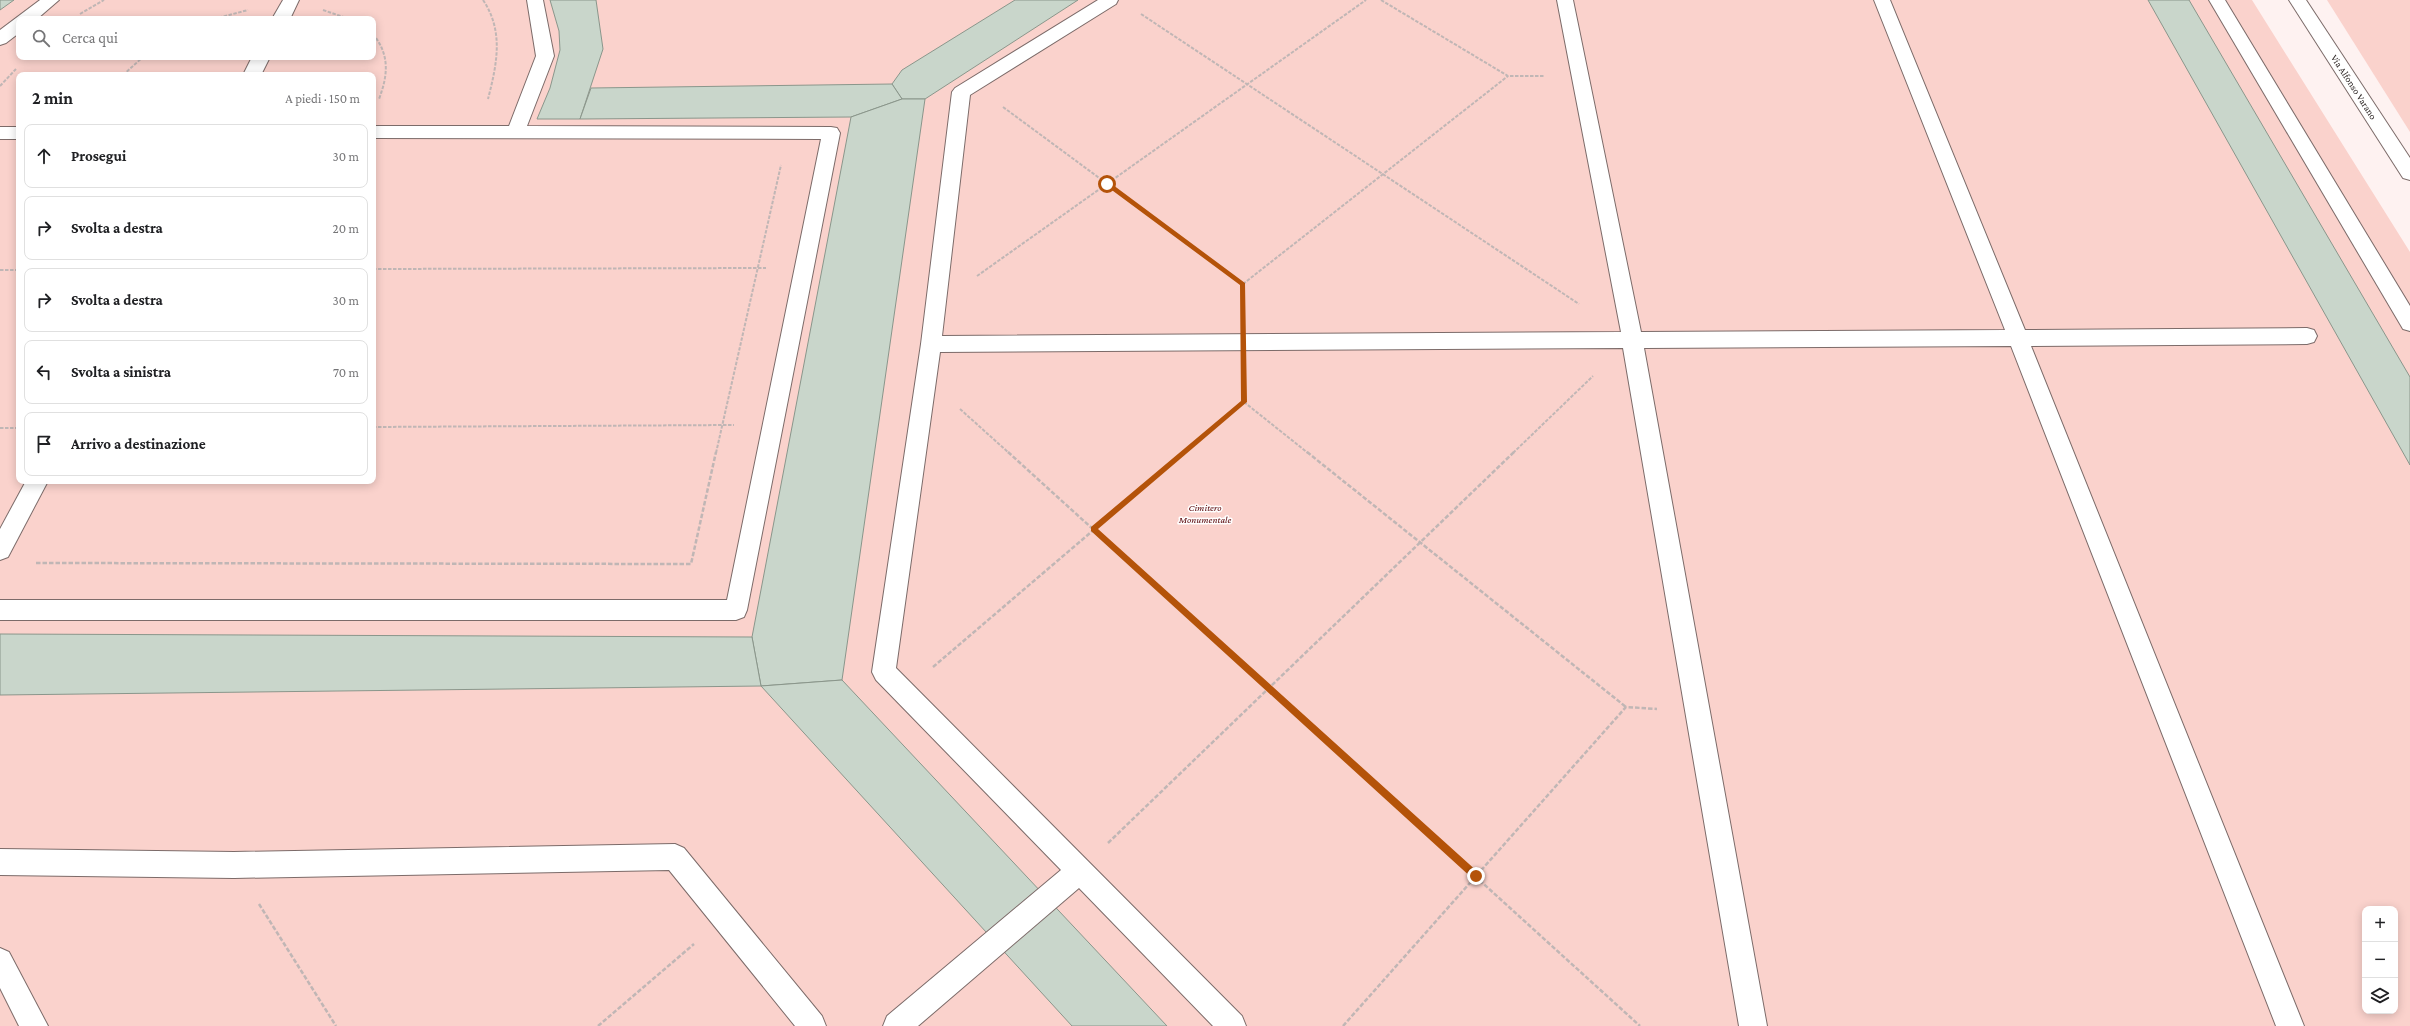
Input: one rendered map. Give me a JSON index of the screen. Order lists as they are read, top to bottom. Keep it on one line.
{"streets":{"street":["Via Alfonso Varano"]},"parks":["Cimitero Monumentale"],"page":{"search":"Cerca qui","heading":["2 min","A piedi · 150 m"],"list":[["Prosegui","30 m"],["Svolta a destra","20 m"],["Svolta a destra","30 m"],["Svolta a sinistra","70 m"],"Arrivo a destinazione"],"map_buttons":["+","−"]}}
